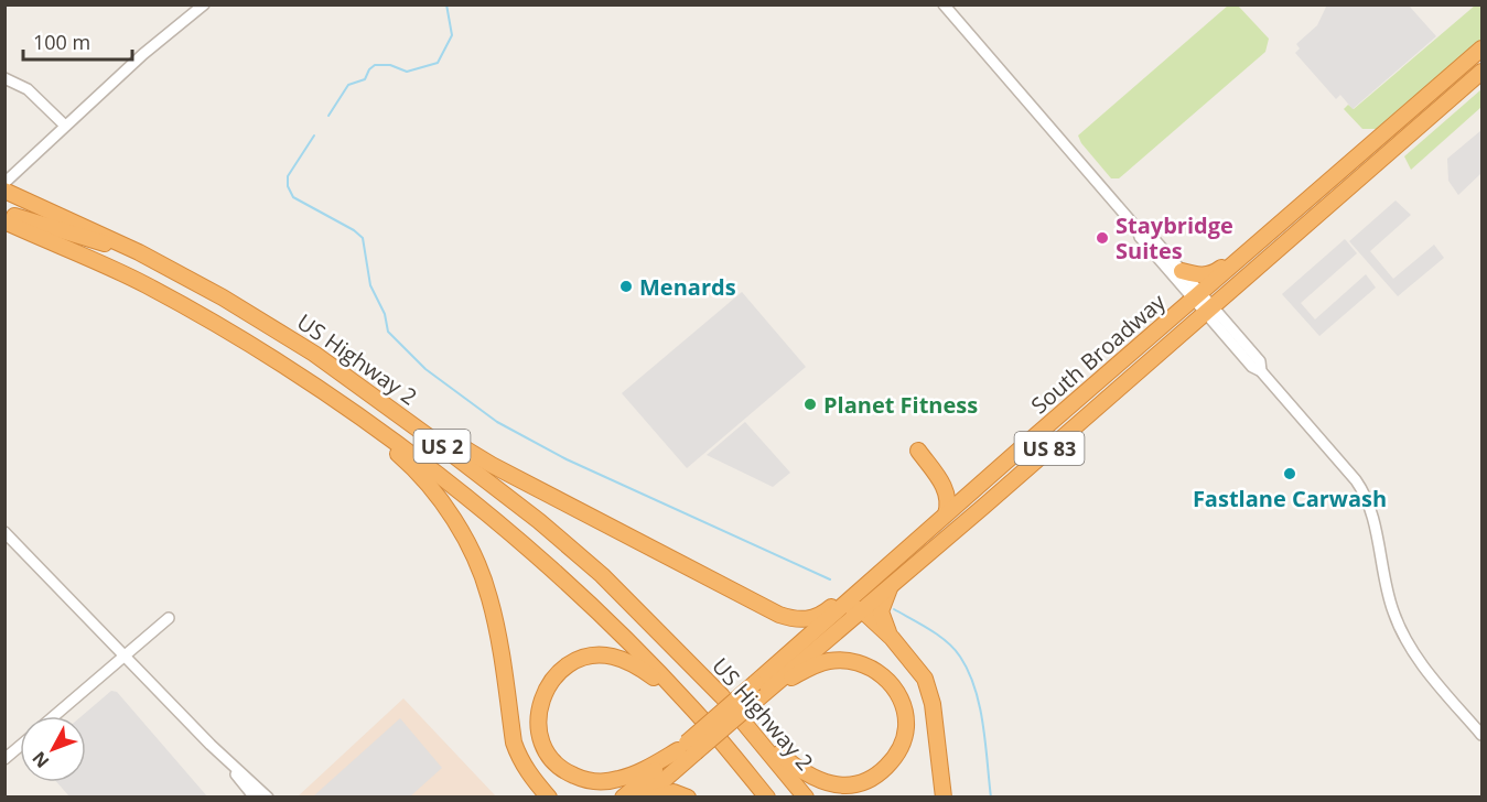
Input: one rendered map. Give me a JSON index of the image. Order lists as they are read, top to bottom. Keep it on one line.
{"streets":{"highway":["South Broadway","US Highway 2","US 2","US 83"]},"places":["Staybridge Suites","Menards","Planet Fitness","Fastlane Carwash"],"scale_bar":"100 m","north":"bottom left"}
